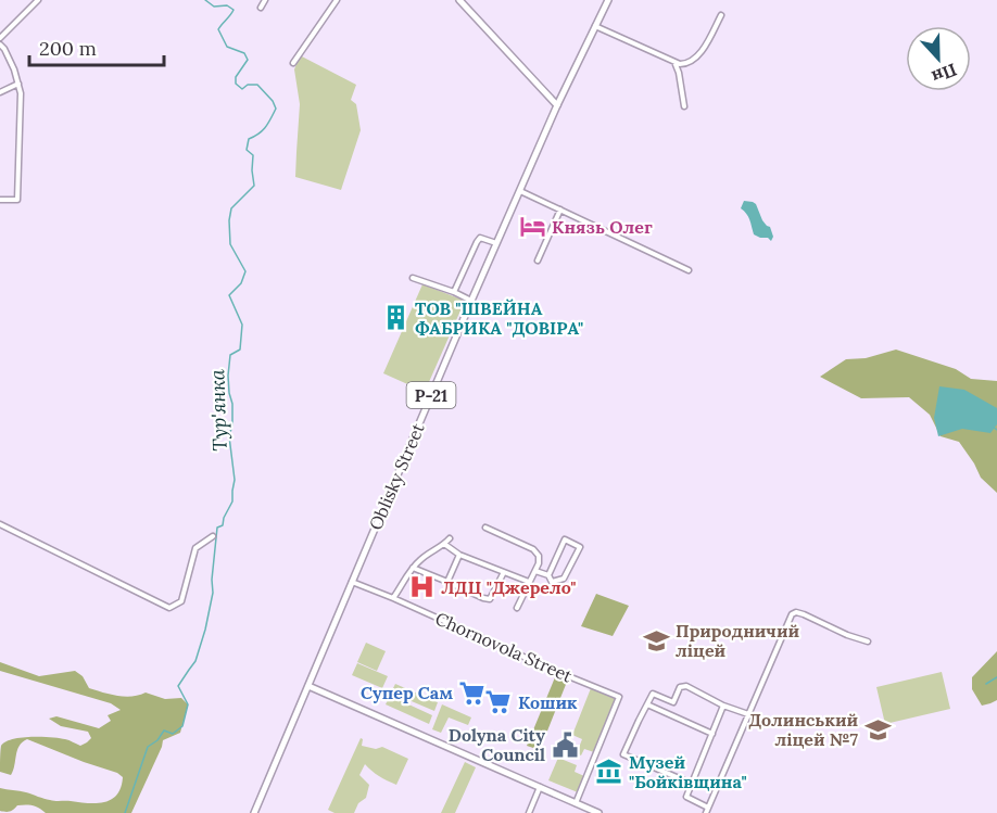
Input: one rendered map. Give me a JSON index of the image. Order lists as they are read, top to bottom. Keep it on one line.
{"streets":{"main road":["Р-21","Oblisky Street"]},"water":["Тур'янка"],"places":{"hotel":["Князь Олег"],"building":["ТОВ \"ШВЕЙНА ФАБРИКА \"ДОВІРА\""],"hospital":["ЛДЦ \"Джерело\""],"school or university":["Природничий ліцей","Долинський ліцей №7"],"supermarket":["Супер Сам","Кошик"],"public building":["Dolyna City Council"],"museum":["Музей \"Бойківщина\""]},"scale_bar":"200 m","north":"bottom"}
